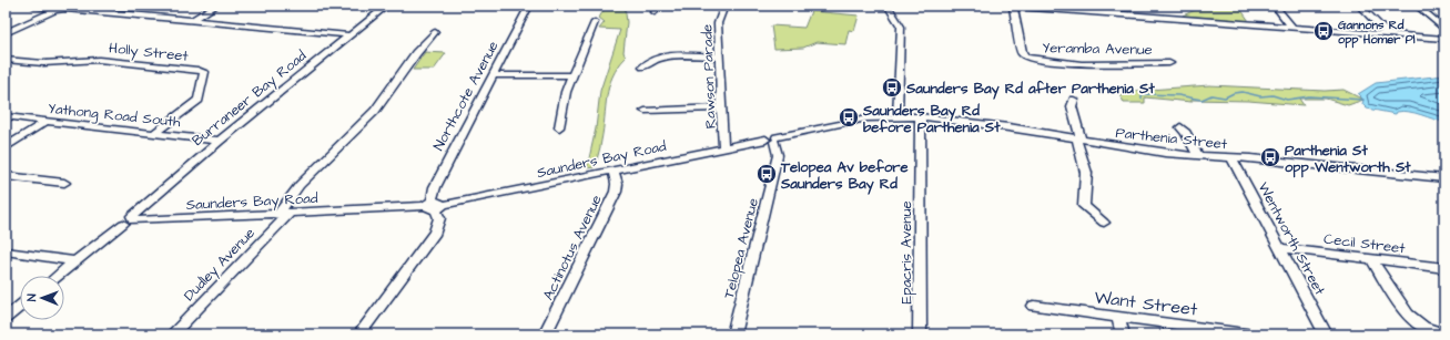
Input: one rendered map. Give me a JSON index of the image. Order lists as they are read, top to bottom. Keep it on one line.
{"streets":{"street":["Yeramba Avenue","Holly Street","Rawson Parade","Northcote Avenue","Burraneer Bay Road","Yathong Road South","Parthenia Street","Saunders Bay Road","Wentworth Street","Cecil Street","Actinotus Avenue","Telopea Avenue","Epacris Avenue","Dudley Avenue","Want Street"]},"crossings":[["Holly Street","Yathong Road South"],["Rawson Parade","Saunders Bay Road"],["Northcote Avenue","Saunders Bay Road"],["Burraneer Bay Road","Yathong Road South"],["Burraneer Bay Road","Saunders Bay Road"],["Parthenia Street","Saunders Bay Road"],["Parthenia Street","Wentworth Street"],["Parthenia Street","Epacris Avenue"],["Saunders Bay Road","Actinotus Avenue"],["Saunders Bay Road","Telopea Avenue"],["Saunders Bay Road","Dudley Avenue"],["Wentworth Street","Cecil Street"]],"places":{"bus stop":["Gannons Rd opp Homer Pl","Saunders Bay Rd after Parthenia St","Saunders Bay Rd before Parthenia St","Parthenia St opp Wentworth St","Telopea Av before Saunders Bay Rd"]},"north":"left"}
